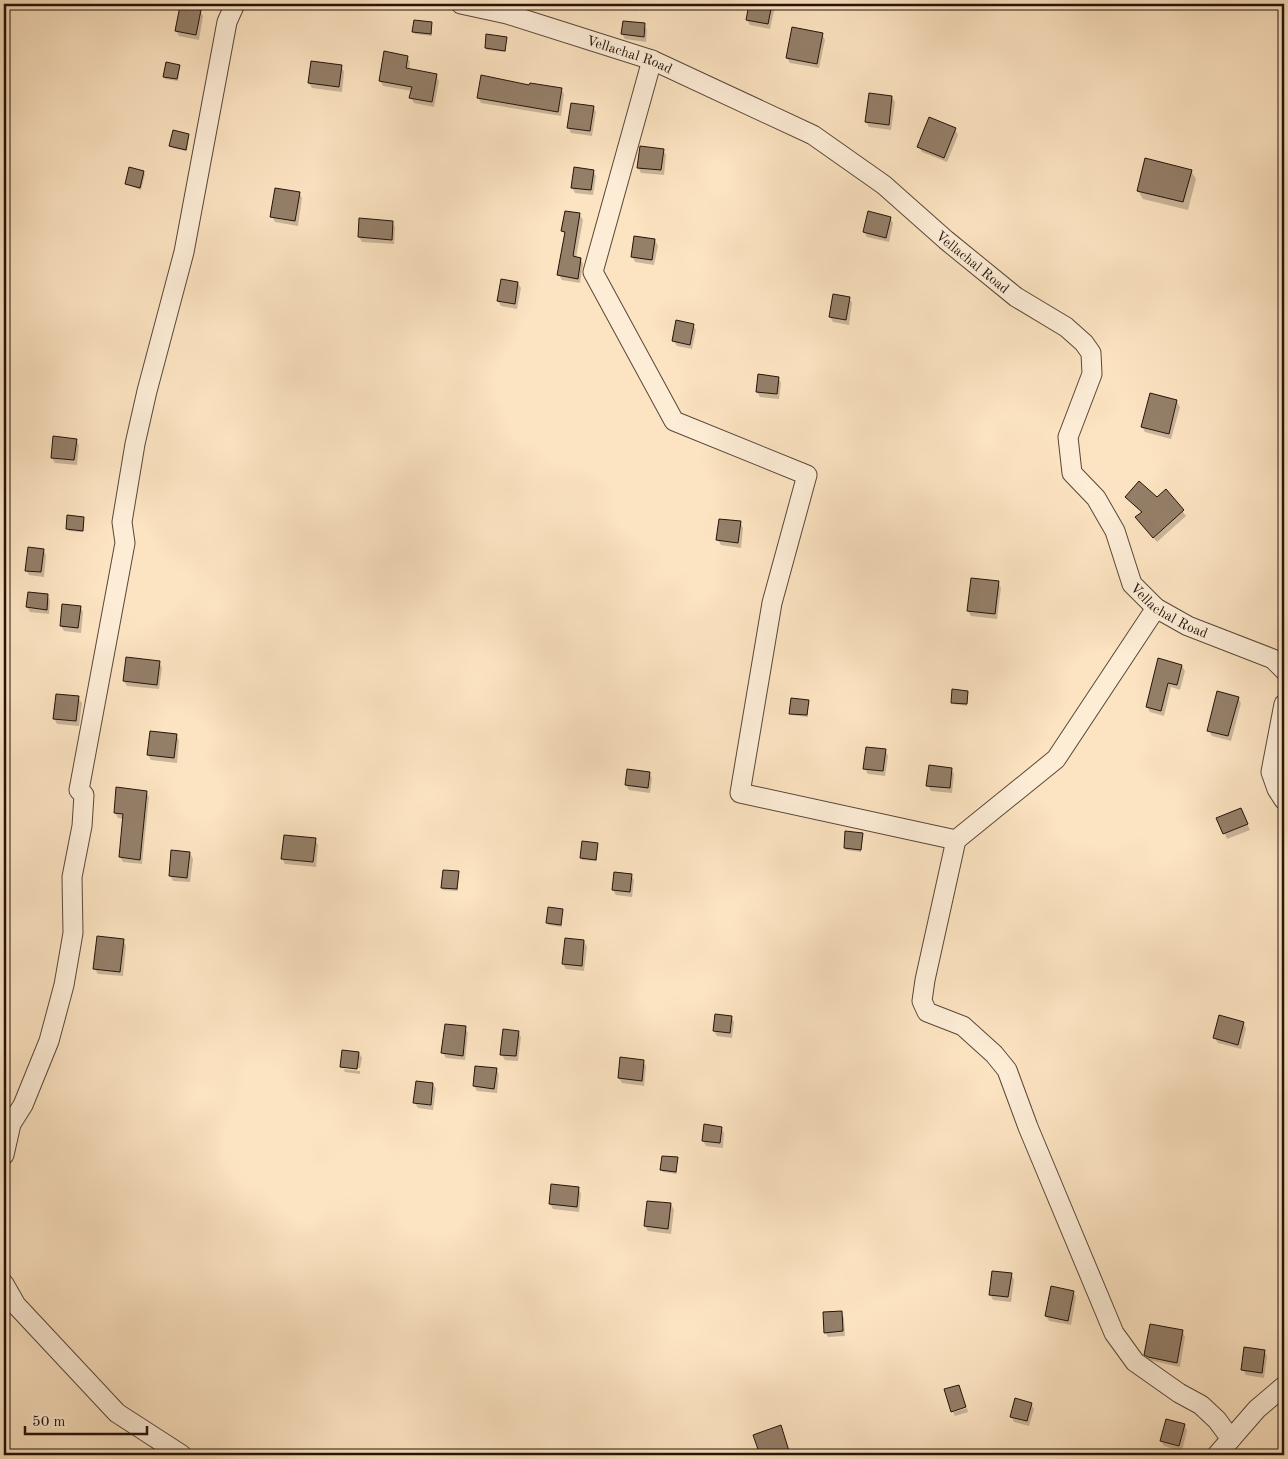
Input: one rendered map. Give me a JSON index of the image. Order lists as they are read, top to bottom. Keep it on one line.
{"streets":{"street":["Vellachal Road"]},"scale_bar":"50 m"}
